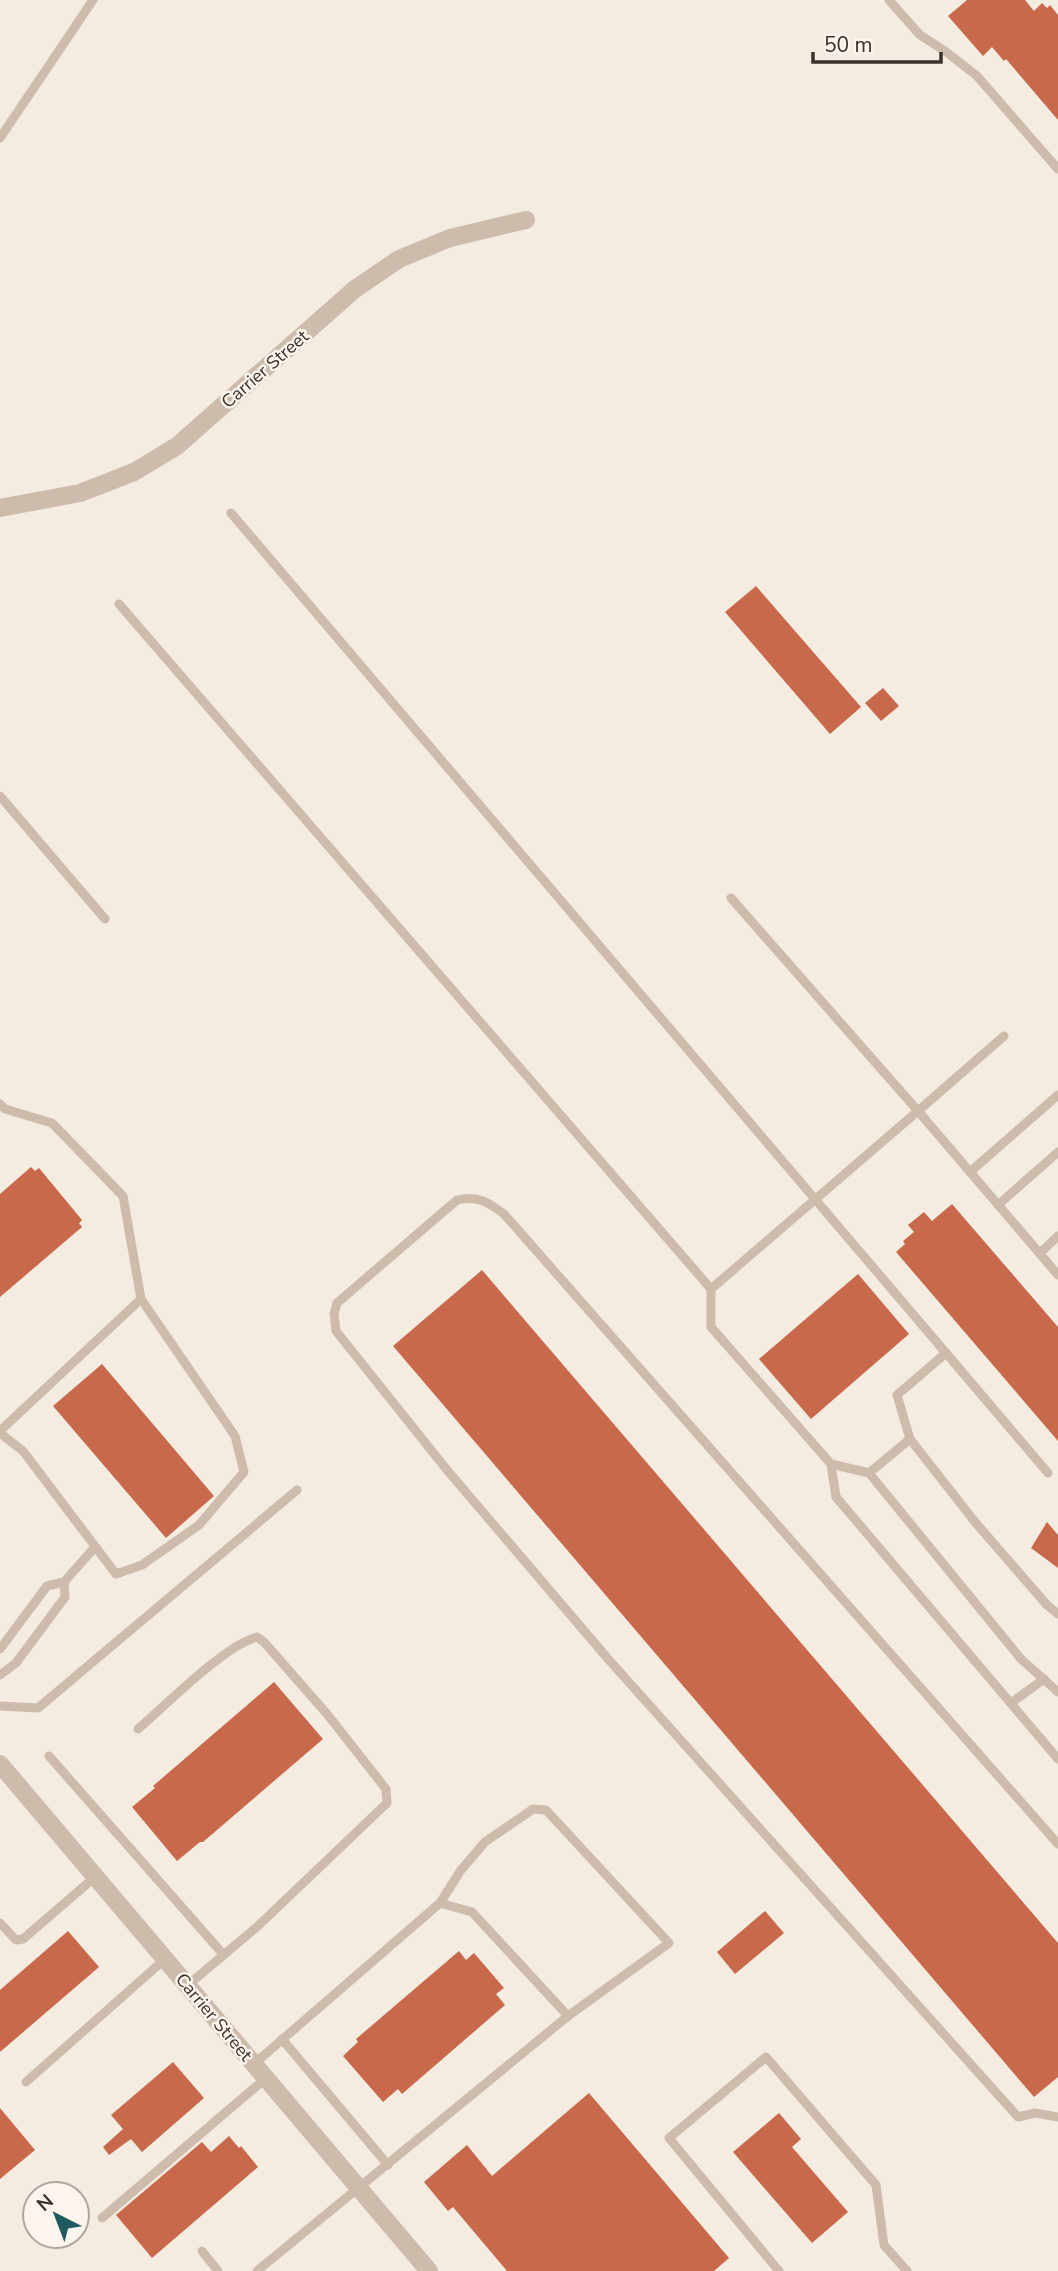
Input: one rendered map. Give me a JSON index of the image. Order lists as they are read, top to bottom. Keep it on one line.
{"streets":{"street":["Carrier Street"]},"scale_bar":"50 m","north":"top left"}
